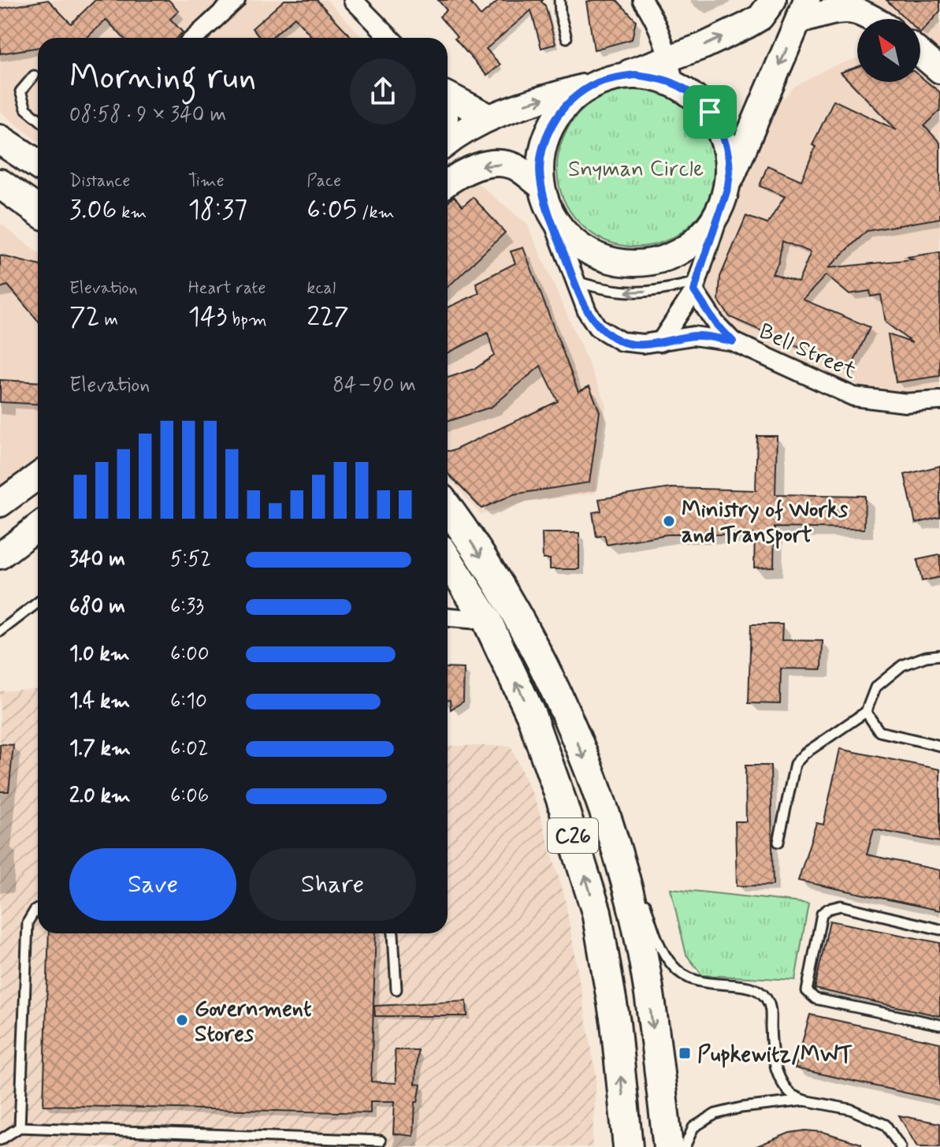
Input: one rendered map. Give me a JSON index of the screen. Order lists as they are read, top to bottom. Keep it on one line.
{"streets":{"main road":["C26"],"street":["Bell Street"]},"parks":["Snyman Circle"],"places":{"other":["Ministry of Works and Transport","Government Stores"],"transit":["Pupkewitz/MWT"]},"north":"top left","page":{"heading":["Morning run","08:58 · 9 × 340 m"],"stats":[["Distance","3.06 km"],["Time","18:37"],["Pace","6:05 /km"],["Elevation","72 m"],["Heart rate","143 bpm"],["kcal","227"]],"chart":["Elevation","84–90 m"],"list":[{"name":"340 m","note":"5:52"},{"name":"680 m","note":"6:33"},{"name":"1.0 km","note":"6:00"},{"name":"1.4 km","note":"6:10"},{"name":"1.7 km","note":"6:02"},{"name":"2.0 km","note":"6:06"}],"buttons":["Save","Share"]}}
